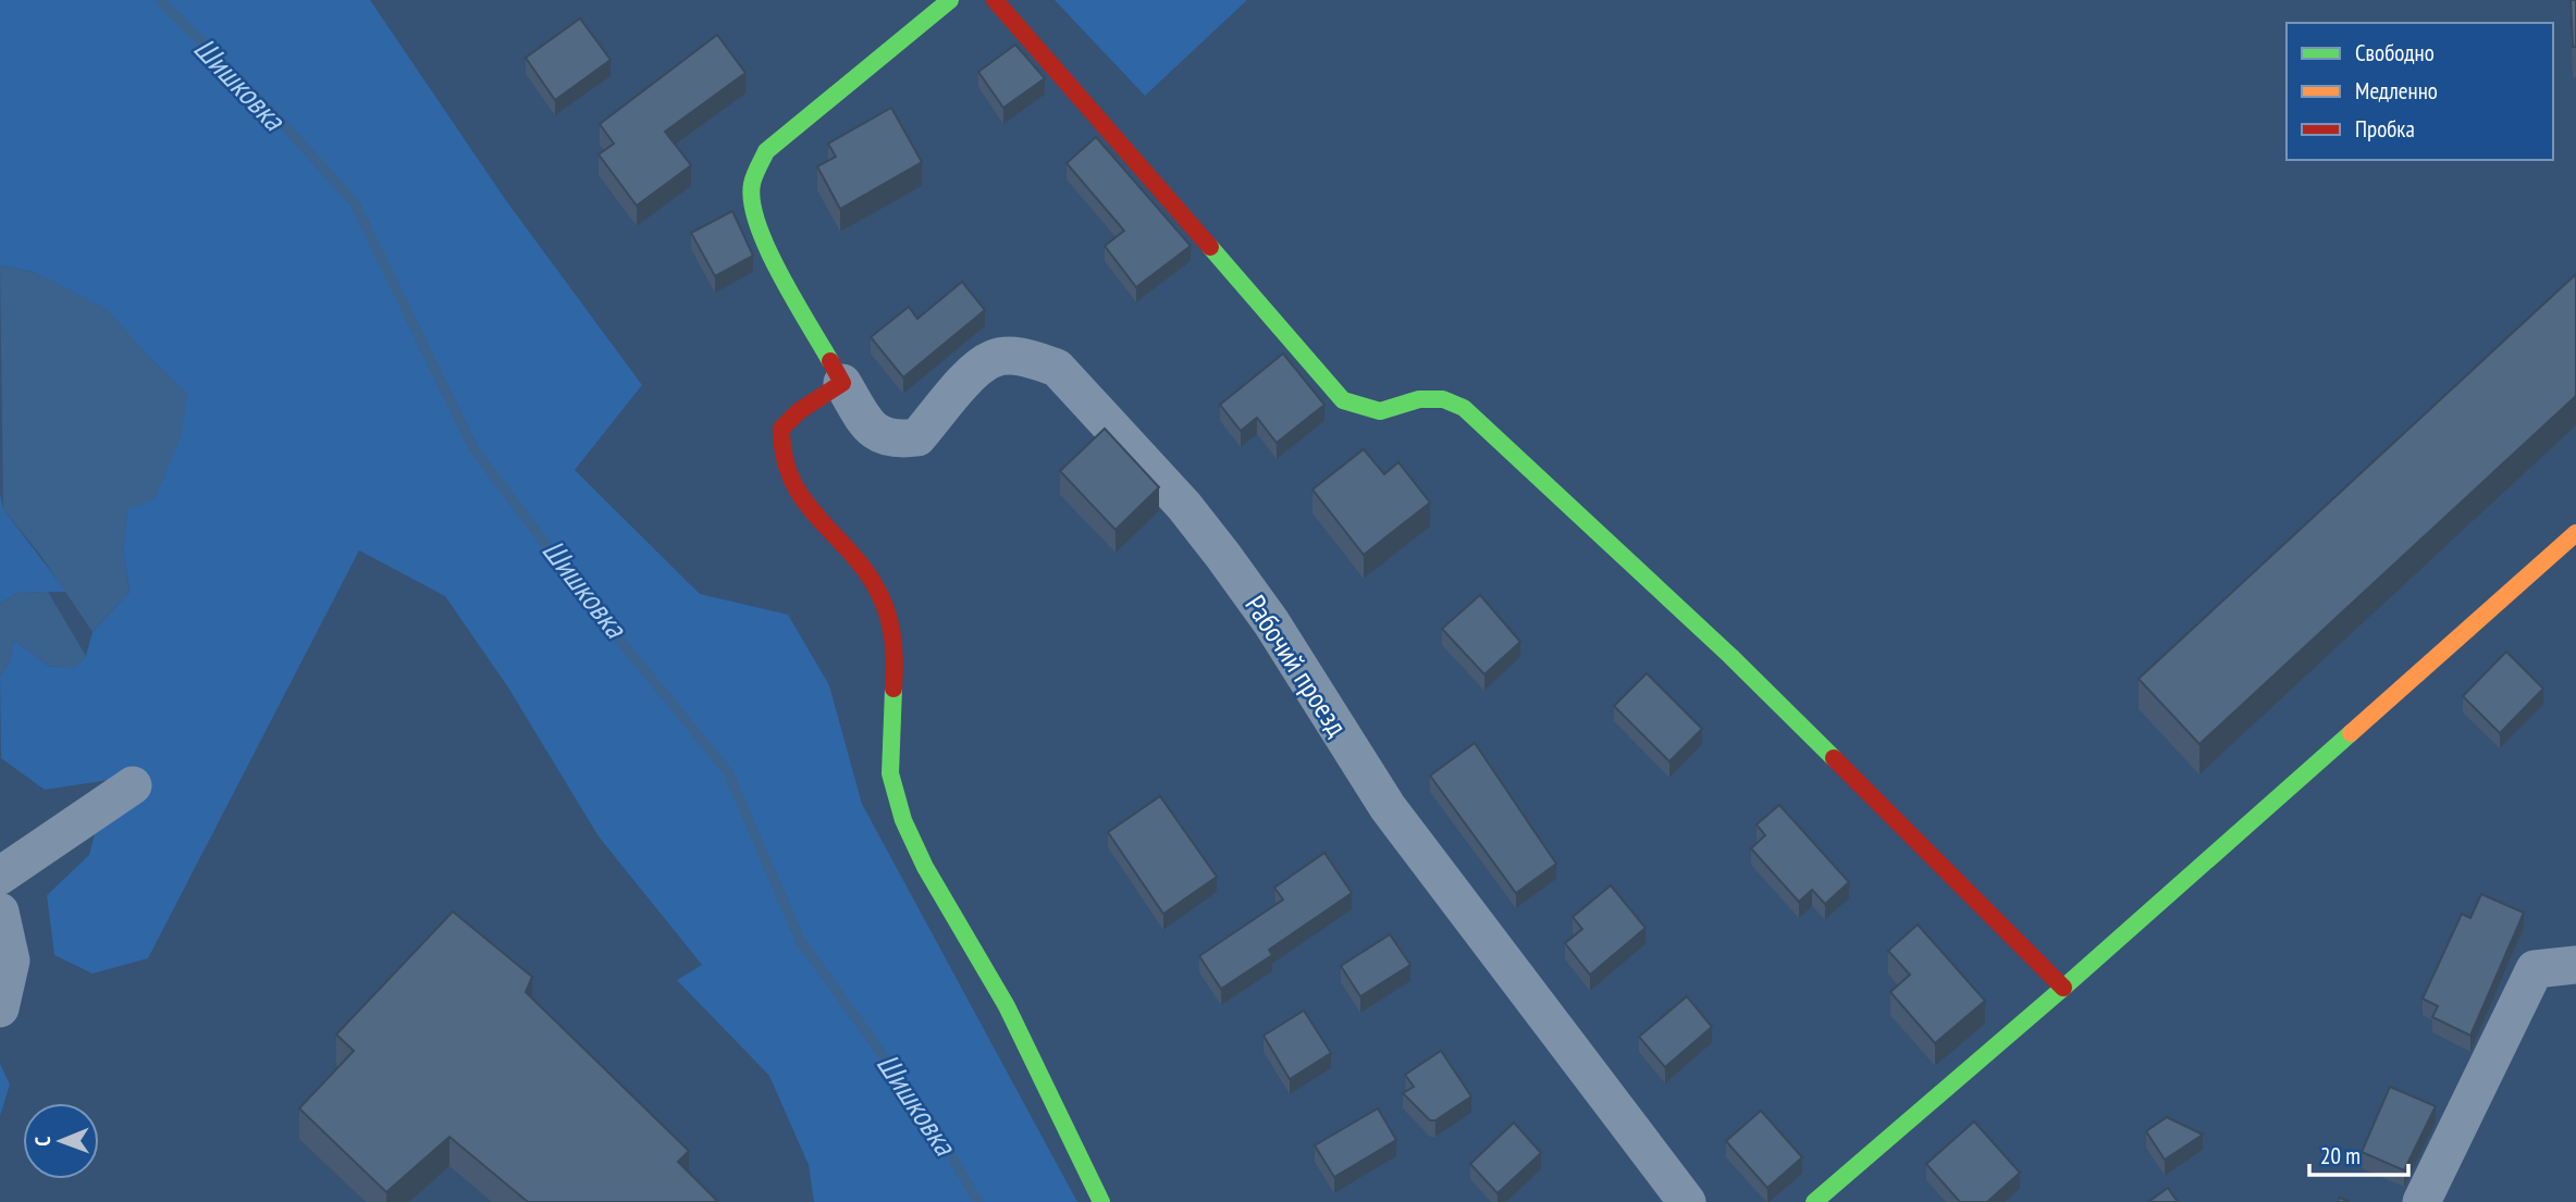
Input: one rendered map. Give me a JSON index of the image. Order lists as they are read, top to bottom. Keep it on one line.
{"streets":{"street":["Рабочий проезд"]},"water":["Шишковка"],"legend":["Свободно","Медленно","Пробка"],"scale_bar":"20 m","north":"left"}
